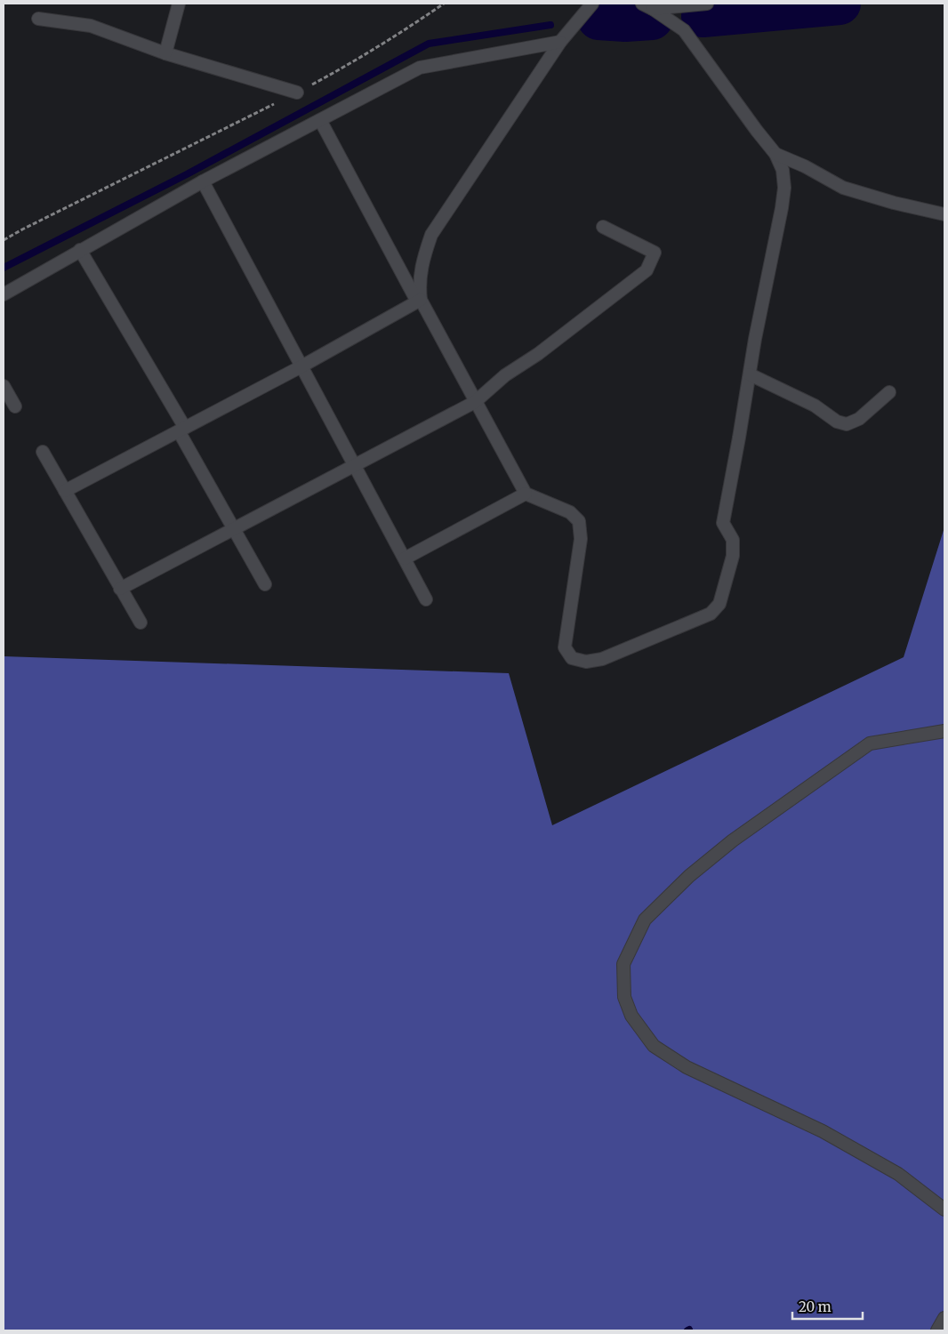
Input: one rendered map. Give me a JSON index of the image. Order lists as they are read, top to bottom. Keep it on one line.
{"scale_bar":"20 m"}
